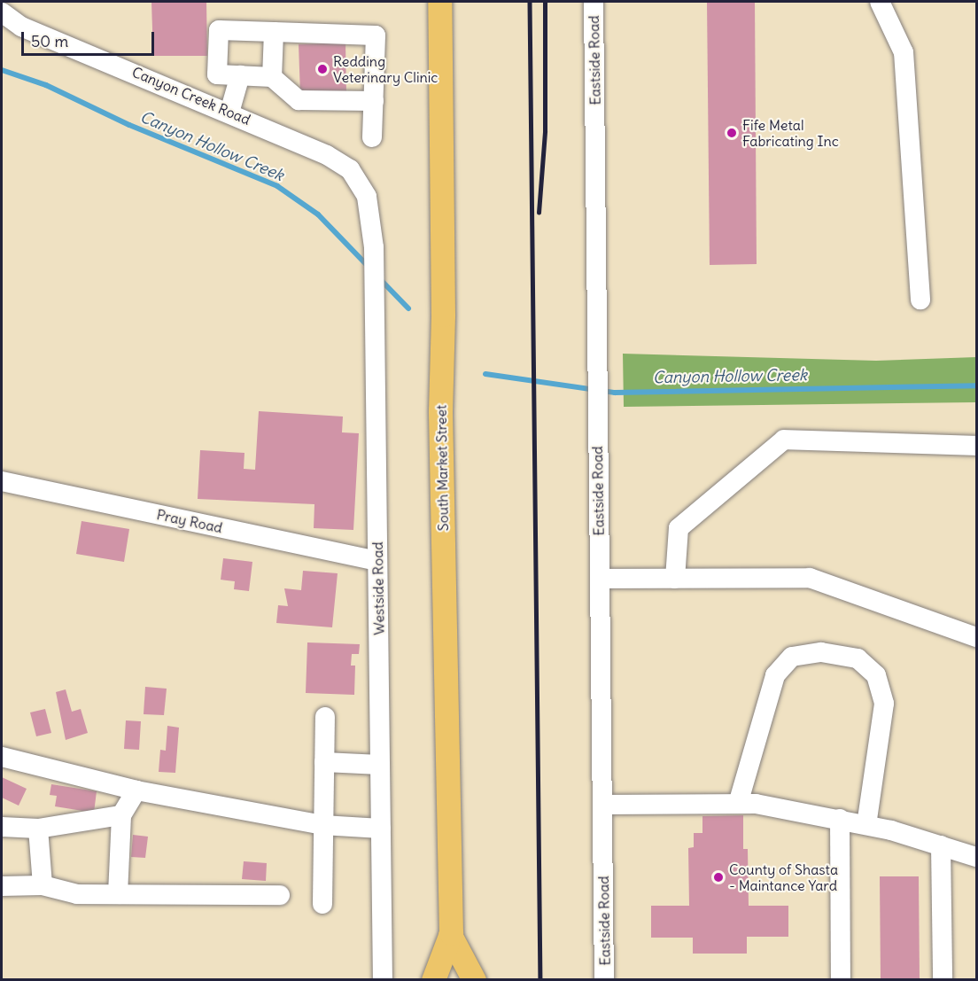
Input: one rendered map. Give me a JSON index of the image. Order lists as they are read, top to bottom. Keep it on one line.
{"streets":{"main road":["South Market Street"],"street":["Eastside Road","Canyon Creek Road","Pray Road","Westside Road"]},"crossings":[["Canyon Creek Road","Westside Road"],["Pray Road","Westside Road"]],"water":["Canyon Hollow Creek"],"places":["Redding Veterinary Clinic","Fife Metal Fabricating Inc","County of Shasta - Maintance Yard"],"scale_bar":"50 m"}
